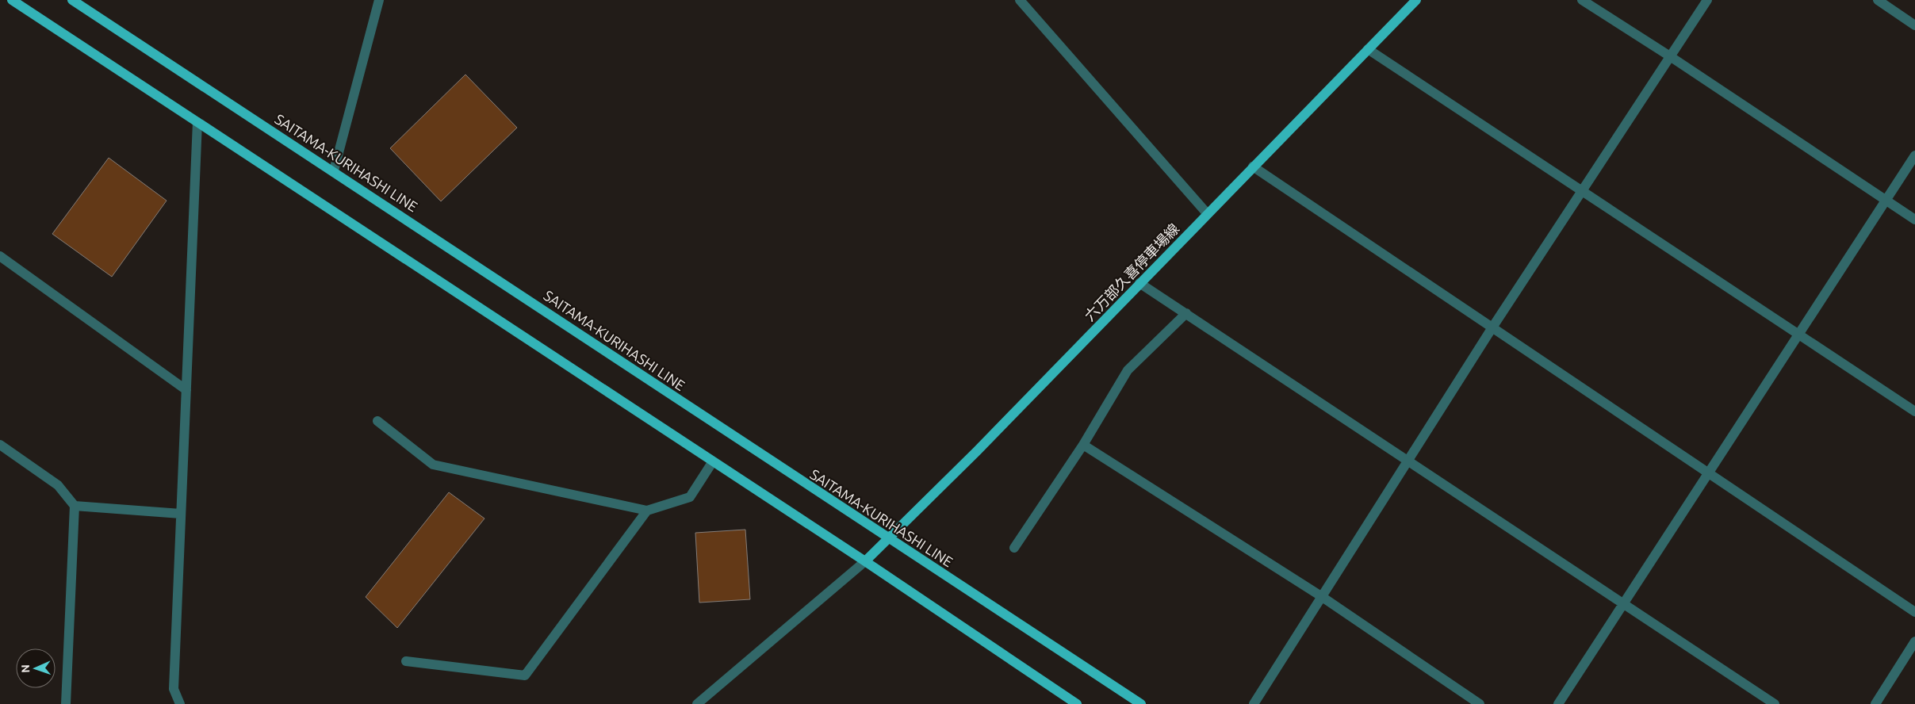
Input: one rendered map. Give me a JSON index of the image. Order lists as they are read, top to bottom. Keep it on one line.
{"streets":{"main road":["SAITAMA-KURIHASHI LINE","六万部久喜停車場線"]},"crossings":[["SAITAMA-KURIHASHI LINE","六万部久喜停車場線"]],"north":"left"}
